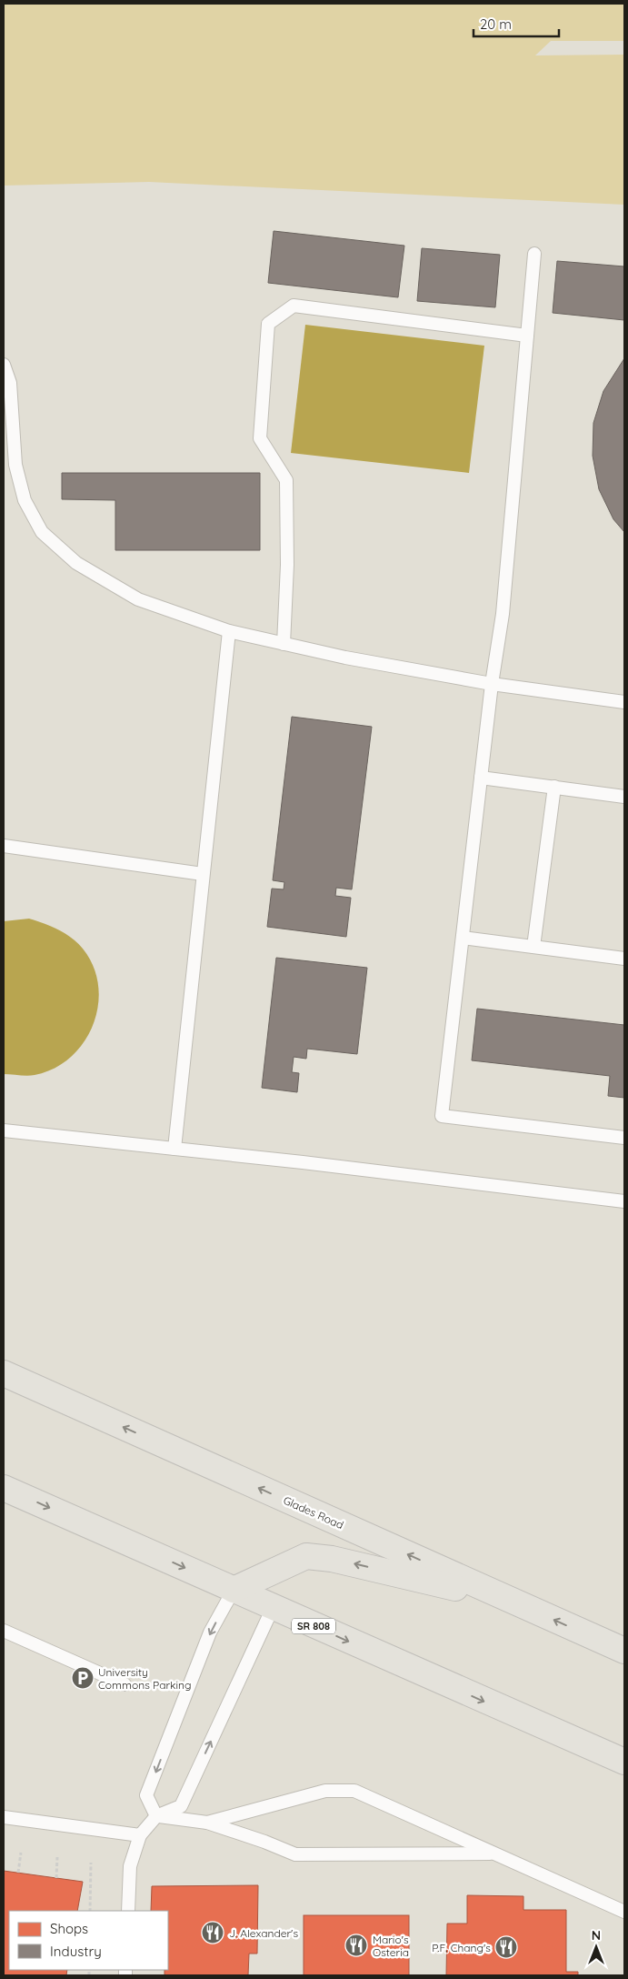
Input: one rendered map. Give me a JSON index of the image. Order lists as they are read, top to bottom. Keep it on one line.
{"streets":{"main road":["Glades Road","SR 808"]},"places":{"parking":["University Commons Parking"],"restaurant":["J. Alexander's","Mario's Osteria","P.F. Chang's"]},"legend":["Shops","Industry"],"scale_bar":"20 m","north":"top"}
